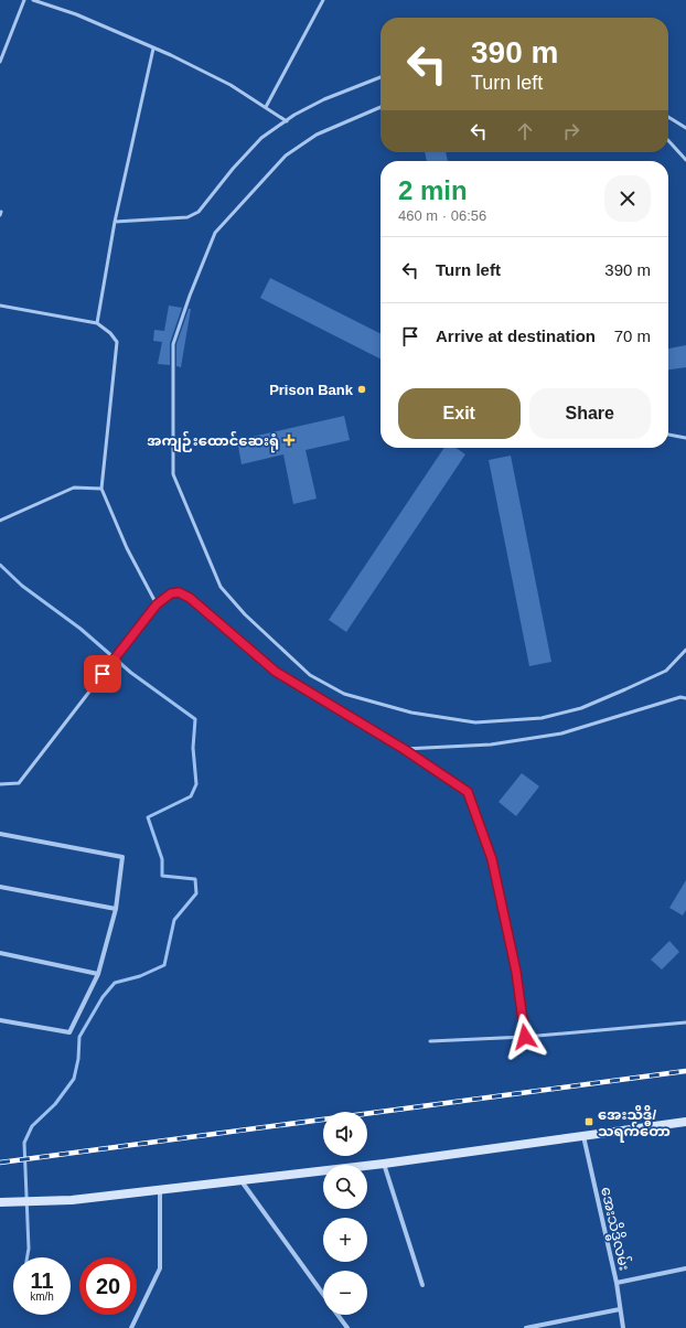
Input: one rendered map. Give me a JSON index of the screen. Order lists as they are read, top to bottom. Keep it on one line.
{"streets":{"street":["အေးသိဒ္ဓိလမ်း"]},"places":{"other":["Prison Bank"],"health":["အကျဉ်းထောင်ဆေးရုံ"],"transit":["အေးသိဒ္ဓိ/ သရက်တော"]},"page":{"turn":["390 m","Turn left"],"heading":["2 min","460 m · 06:56"],"list":[{"name":"Turn left","value":"390 m"},{"name":"Arrive at destination","value":"70 m"}],"buttons":["Exit","Share"],"map_buttons":["+","−"],"speed":"11 km/h","limit":"20"}}
